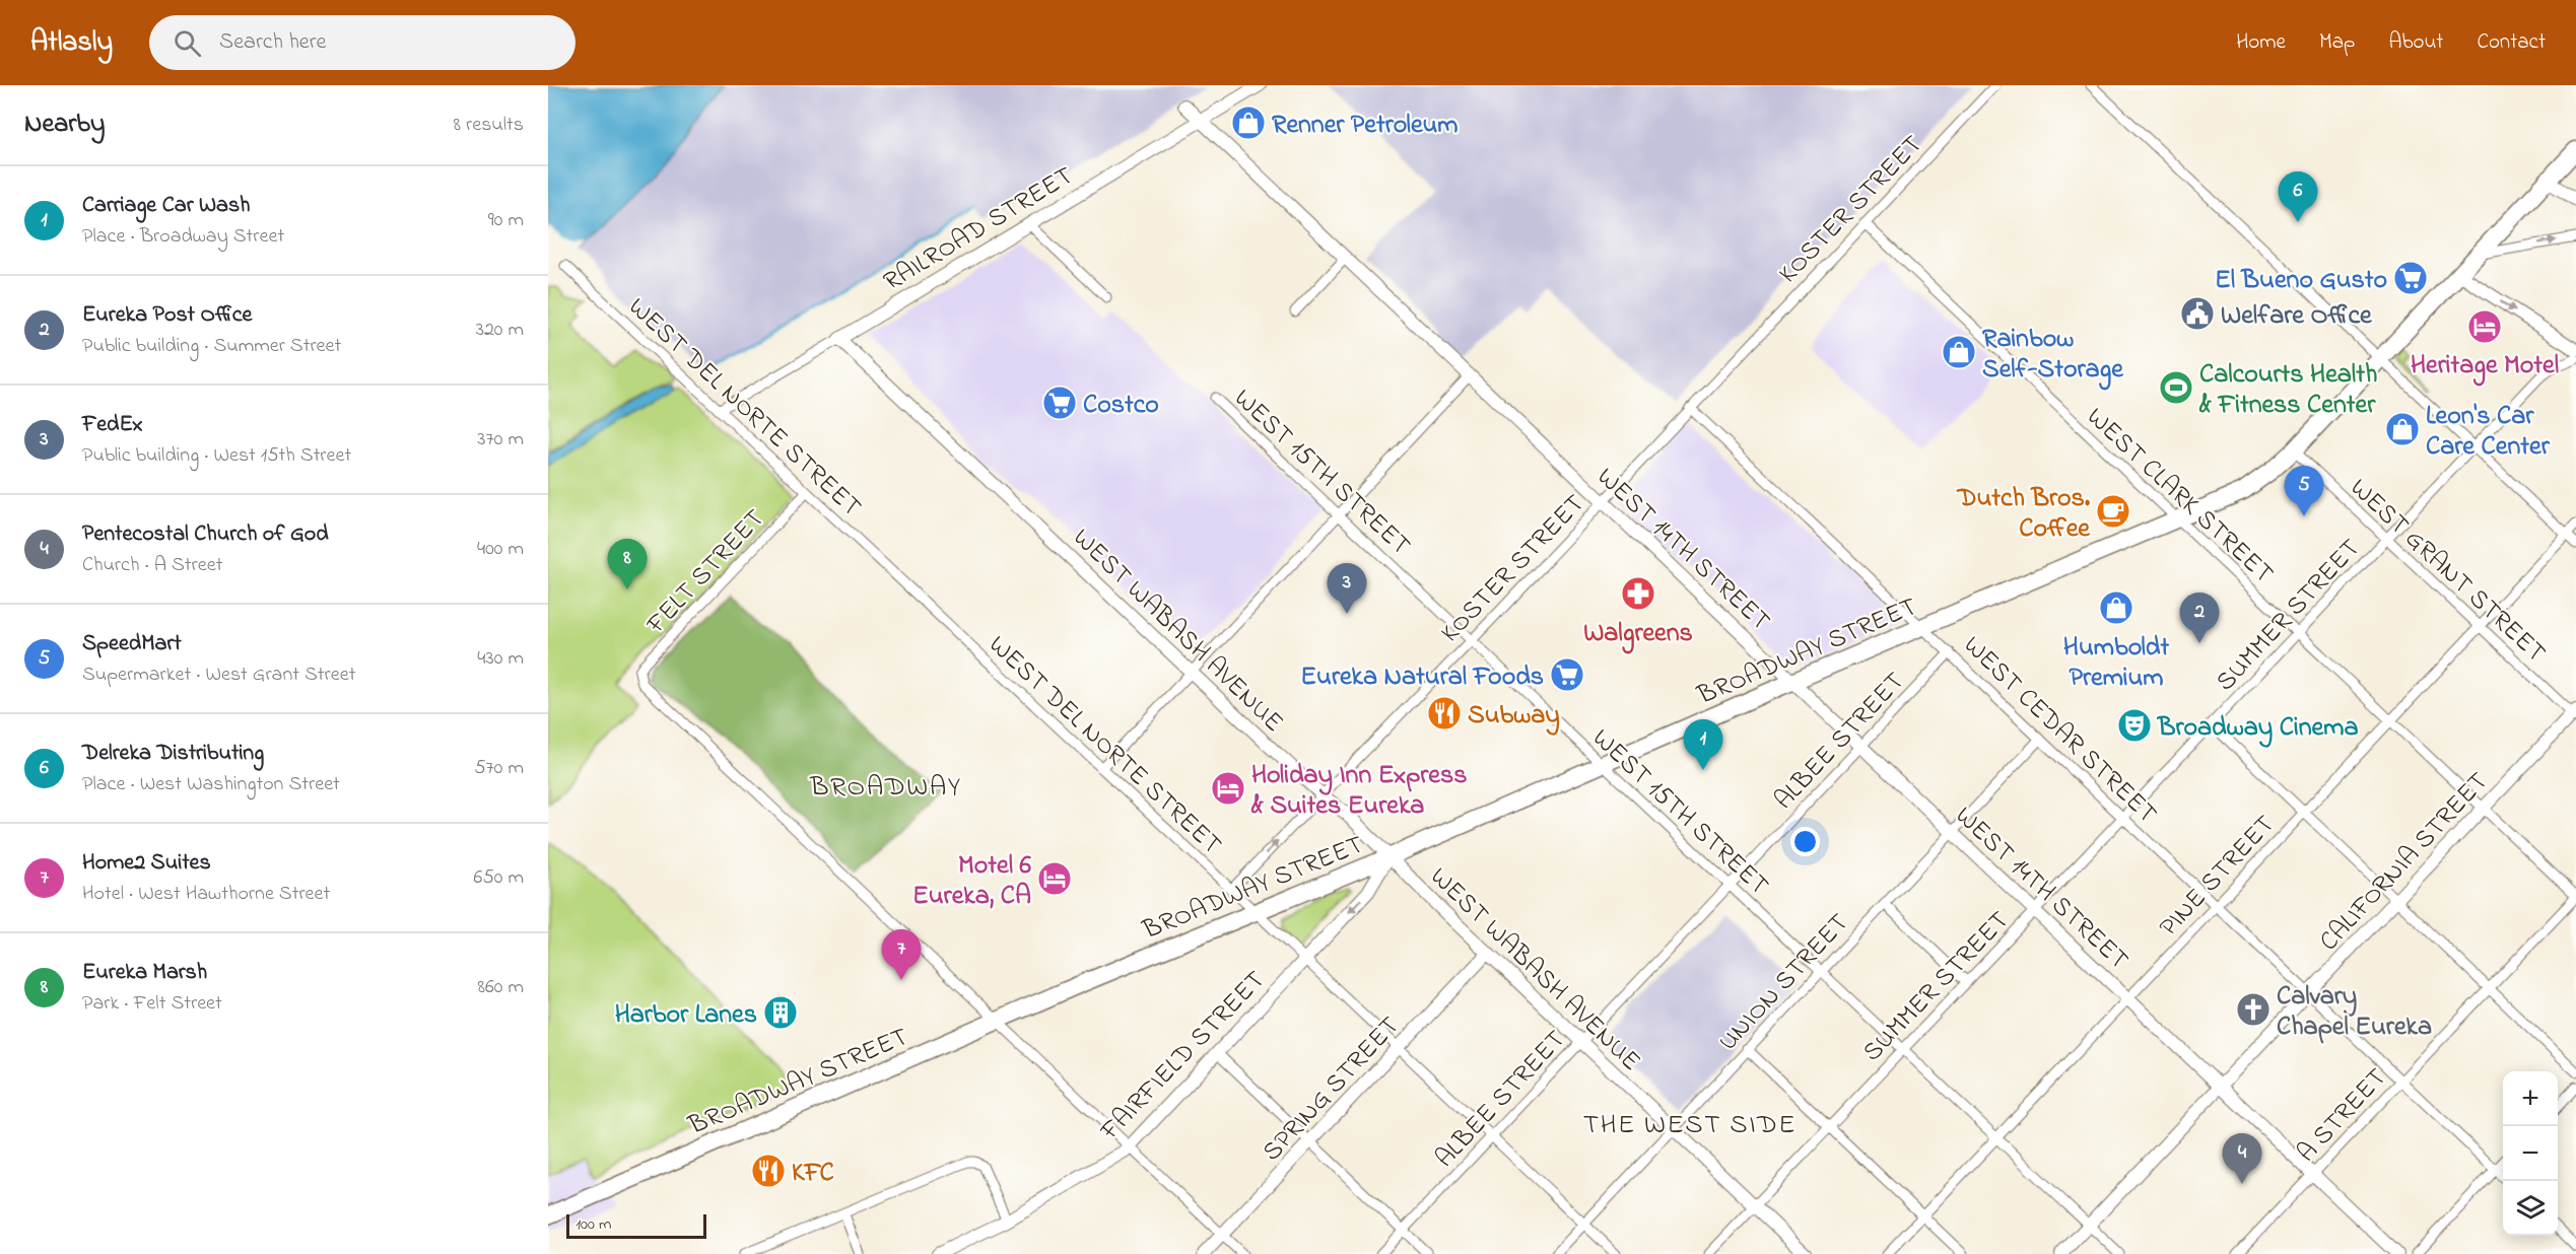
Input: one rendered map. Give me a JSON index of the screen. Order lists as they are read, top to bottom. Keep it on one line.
{"streets":{"highway":["BROADWAY STREET"],"street":["KOSTER STREET","RAILROAD STREET","WEST DEL NORTE STREET","WEST 15TH STREET","WEST CLARK STREET","WEST 14TH STREET","WEST GRANT STREET","FELT STREET","SUMMER STREET","WEST WABASH AVENUE","WEST CEDAR STREET","ALBEE STREET","CALIFORNIA STREET","PINE STREET","UNION STREET","FAIRFIELD STREET","SPRING STREET","A STREET"]},"crossings":[["KOSTER STREET","WEST DEL NORTE STREET"],["KOSTER STREET","WEST 15TH STREET"],["KOSTER STREET","WEST CLARK STREET"],["KOSTER STREET","WEST 14TH STREET"],["KOSTER STREET","WEST WABASH AVENUE"],["KOSTER STREET","WEST CEDAR STREET"],["RAILROAD STREET","WEST DEL NORTE STREET"],["RAILROAD STREET","WEST 14TH STREET"],["RAILROAD STREET","WEST WABASH AVENUE"],["WEST DEL NORTE STREET","FELT STREET"],["WEST DEL NORTE STREET","BROADWAY STREET"],["WEST DEL NORTE STREET","ALBEE STREET"],["WEST DEL NORTE STREET","UNION STREET"],["WEST DEL NORTE STREET","FAIRFIELD STREET"],["WEST DEL NORTE STREET","SPRING STREET"],["WEST 15TH STREET","SUMMER STREET"],["WEST 15TH STREET","BROADWAY STREET"],["WEST 15TH STREET","ALBEE STREET"],["WEST 15TH STREET","CALIFORNIA STREET"],["WEST 15TH STREET","PINE STREET"],["WEST 15TH STREET","UNION STREET"],["WEST CLARK STREET","SUMMER STREET"],["WEST CLARK STREET","BROADWAY STREET"],["WEST CLARK STREET","CALIFORNIA STREET"],["WEST CLARK STREET","PINE STREET"],["WEST CLARK STREET","A STREET"],["WEST 14TH STREET","SUMMER STREET"],["WEST 14TH STREET","BROADWAY STREET"],["WEST 14TH STREET","ALBEE STREET"],["WEST 14TH STREET","CALIFORNIA STREET"],["WEST 14TH STREET","PINE STREET"],["WEST 14TH STREET","UNION STREET"],["WEST 14TH STREET","A STREET"],["WEST GRANT STREET","SUMMER STREET"],["WEST GRANT STREET","BROADWAY STREET"],["WEST GRANT STREET","CALIFORNIA STREET"],["WEST GRANT STREET","PINE STREET"],["FELT STREET","BROADWAY STREET"],["SUMMER STREET","WEST WABASH AVENUE"],["SUMMER STREET","WEST CEDAR STREET"],["WEST WABASH AVENUE","BROADWAY STREET"],["WEST WABASH AVENUE","ALBEE STREET"],["WEST WABASH AVENUE","UNION STREET"],["WEST WABASH AVENUE","FAIRFIELD STREET"],["WEST WABASH AVENUE","SPRING STREET"],["BROADWAY STREET","WEST CEDAR STREET"],["BROADWAY STREET","FAIRFIELD STREET"],["WEST CEDAR STREET","ALBEE STREET"],["WEST CEDAR STREET","CALIFORNIA STREET"],["WEST CEDAR STREET","PINE STREET"],["WEST CEDAR STREET","UNION STREET"],["WEST CEDAR STREET","A STREET"]],"districts":["BROADWAY","THE WEST SIDE"],"places":{"shop":["Renner Petroleum","Rainbow Self-Storage","Leon's Car Care Center","Humboldt Premium"],"supermarket":["El Bueno Gusto","Costco","Eureka Natural Foods"],"public building":["Welfare Office"],"hotel":["Heritage Motel","Holiday Inn Express & Suites Eureka","Motel 6 Eureka, CA"],"sports":["Calcourts Health & Fitness Center"],"cafe":["Dutch Bros. Coffee"],"pharmacy":["Walgreens"],"restaurant":["Subway","KFC"],"theatre":["Broadway Cinema"],"church":["Calvary Chapel Eureka"],"building":["Harbor Lanes"]},"scale_bar":"100 m","page":{"header":"Atlasly","search":"Search here","nav":["Home","Map","About","Contact"],"heading":["Nearby","8 results"],"list":[{"mark":"1","name":"Carriage Car Wash","note":"Place · Broadway Street","value":"90 m"},{"mark":"2","name":"Eureka Post Office","note":"Public building · Summer Street","value":"320 m"},{"mark":"3","name":"FedEx","note":"Public building · West 15th Street","value":"370 m"},{"mark":"4","name":"Pentecostal Church of God","note":"Church · A Street","value":"400 m"},{"mark":"5","name":"SpeedMart","note":"Supermarket · West Grant Street","value":"430 m"},{"mark":"6","name":"Delreka Distributing","note":"Place · West Washington Street","value":"570 m"},{"mark":"7","name":"Home2 Suites","note":"Hotel · West Hawthorne Street","value":"650 m"},{"mark":"8","name":"Eureka Marsh","note":"Park · Felt Street","value":"860 m"}],"pins":["6","5","8","3","2","1","7","4"],"map_buttons":["+","−"],"scale":"100 m"}}
